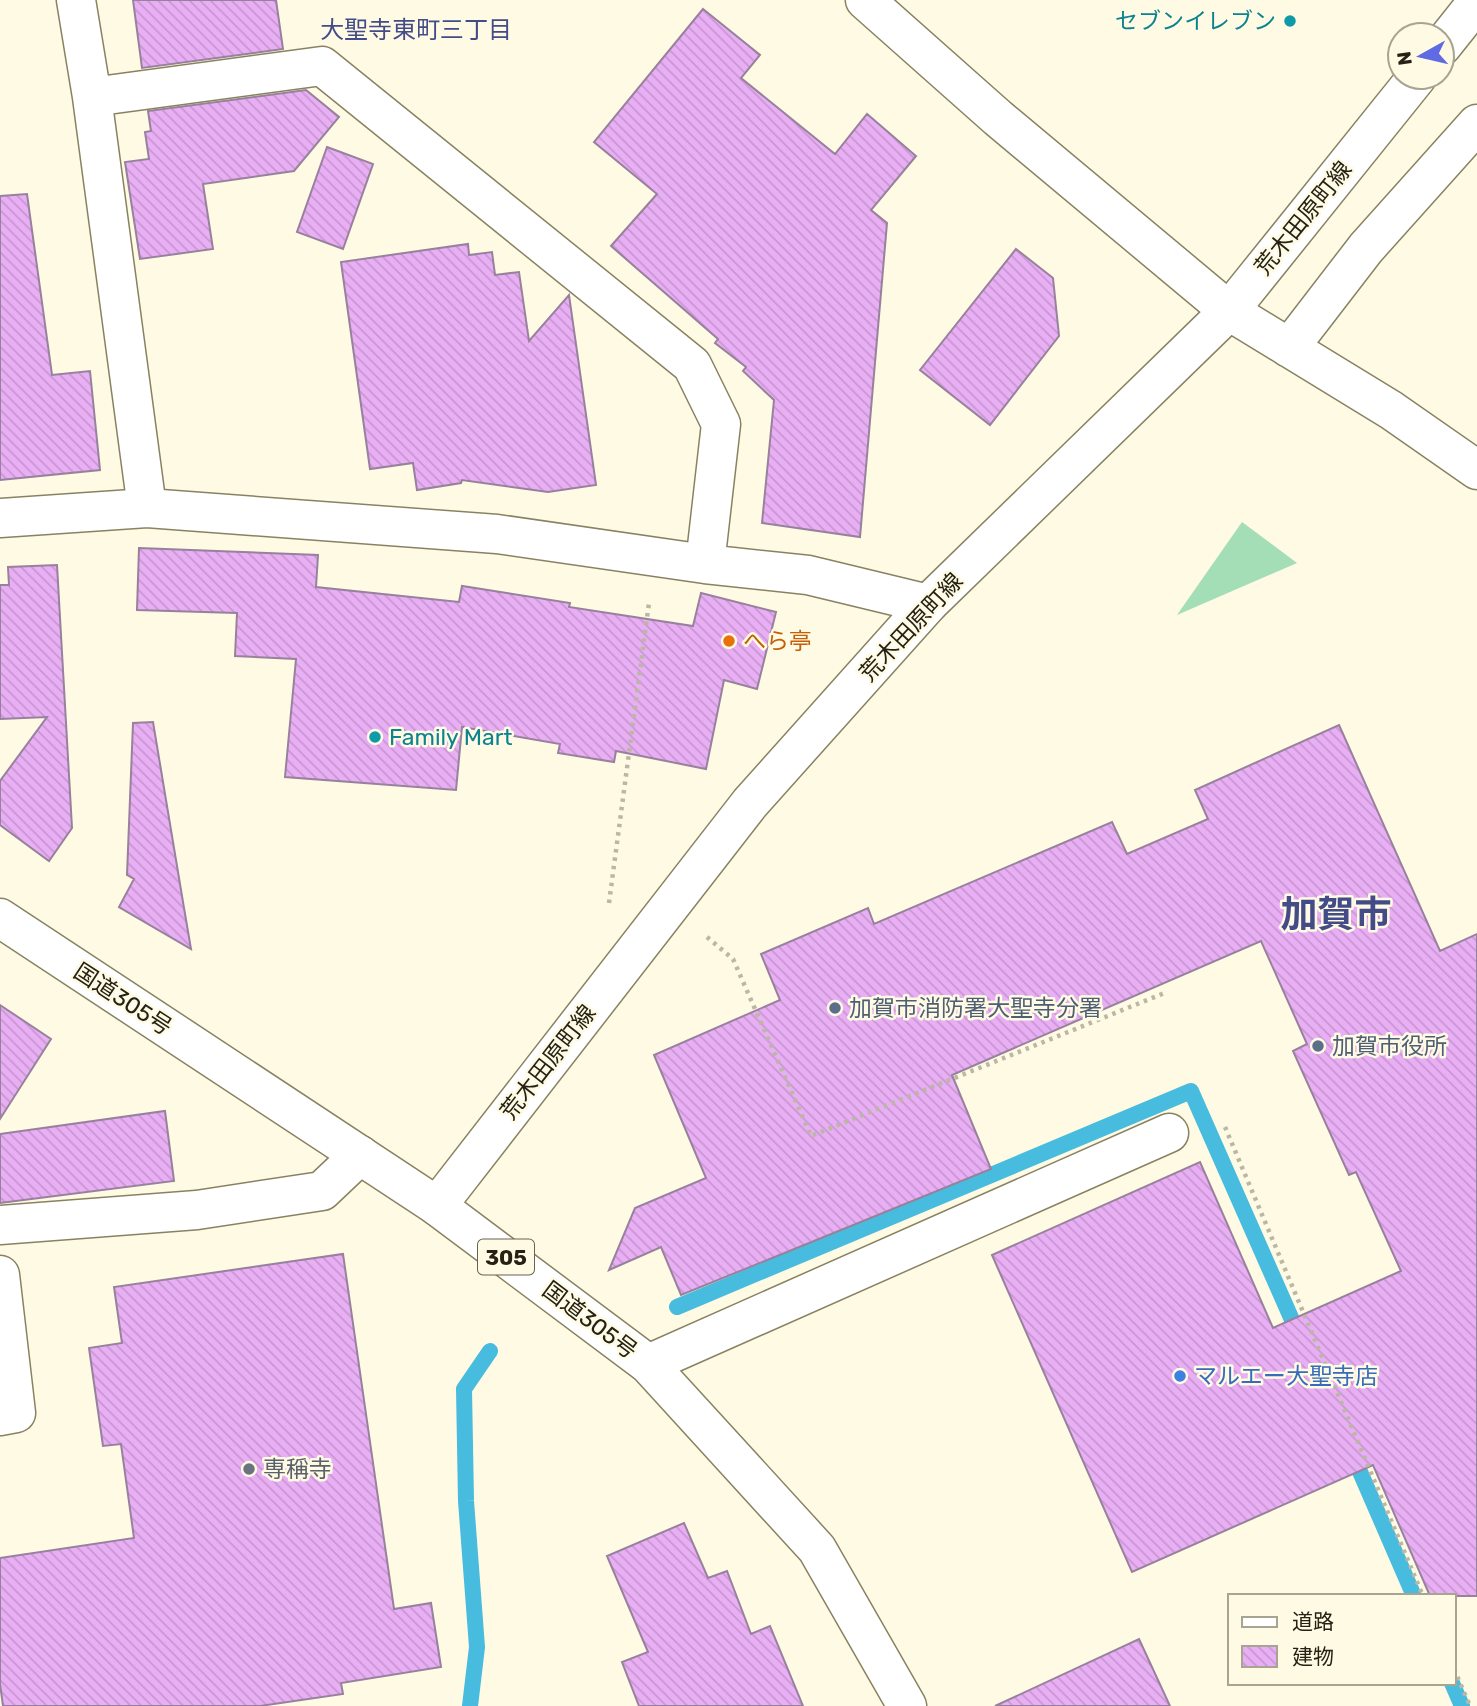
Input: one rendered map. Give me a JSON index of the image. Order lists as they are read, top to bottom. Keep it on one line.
{"streets":{"main road":["荒木田原町線","国道305号","305"]},"crossings":[["荒木田原町線","国道305号"]],"districts":["大聖寺東町三丁目","加賀市"],"places":["セブンイレブン","へら亭","Family Mart","加賀市消防署大聖寺分署","加賀市役所","マルエー大聖寺店","専稱寺"],"legend":["道路","建物"],"north":"left"}
